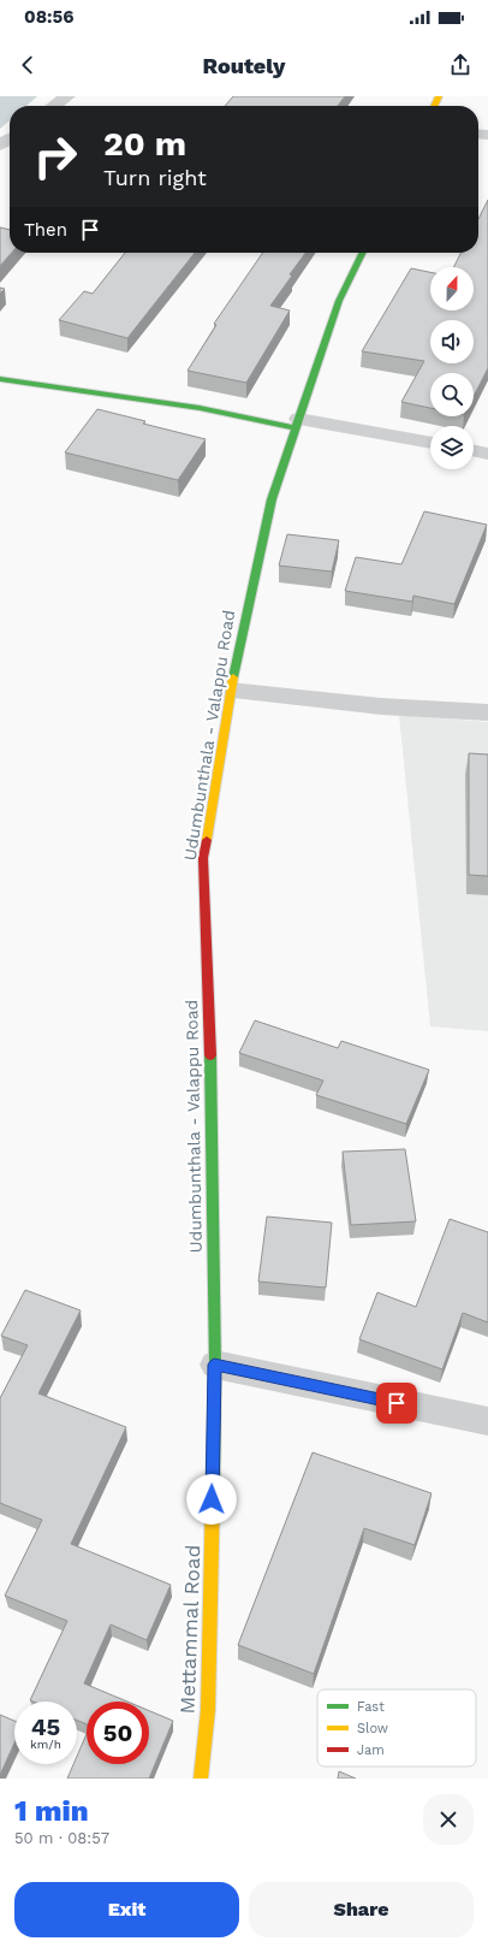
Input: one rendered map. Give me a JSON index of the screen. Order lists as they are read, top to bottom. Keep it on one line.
{"streets":{"main road":["Udumbunthala - Valappu Road","Mettammal Road"]},"crossings":[["Udumbunthala - Valappu Road","Mettammal Road"]],"legend":["Fast","Slow","Jam"],"north":"top","page":{"status":"08:56","header":"Routely","turn":["20 m","Turn right"],"then":"Then","speed":"45 km/h","limit":"50","heading":["1 min","50 m · 08:57"],"buttons":["Exit","Share"]}}
